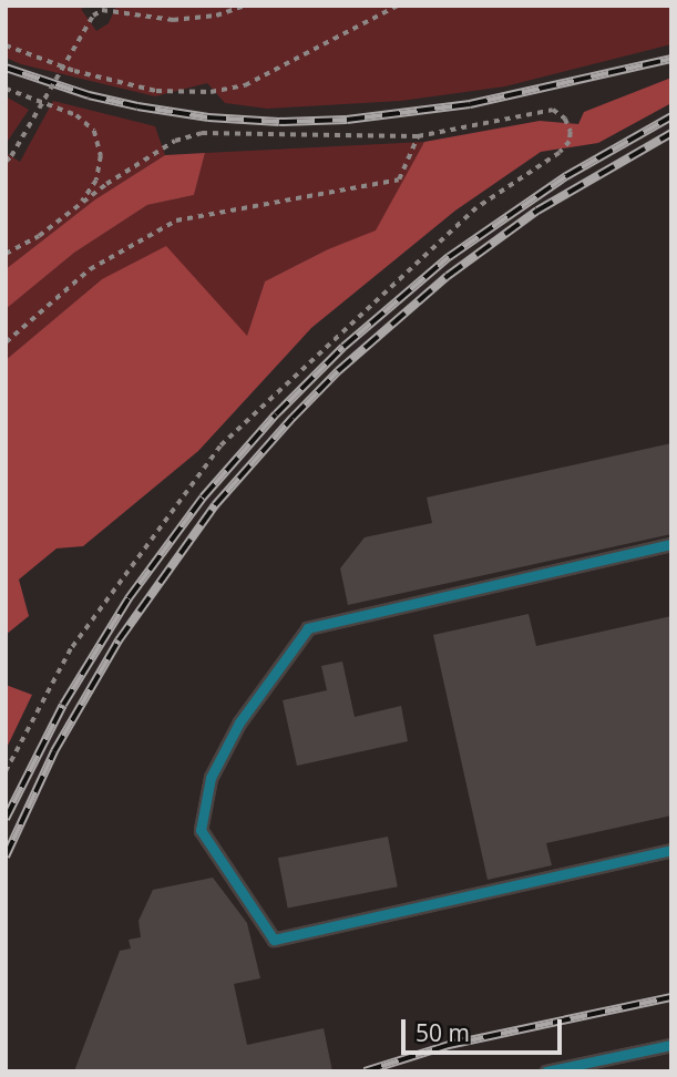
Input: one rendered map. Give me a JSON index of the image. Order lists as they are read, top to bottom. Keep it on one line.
{"scale_bar":"50 m"}
